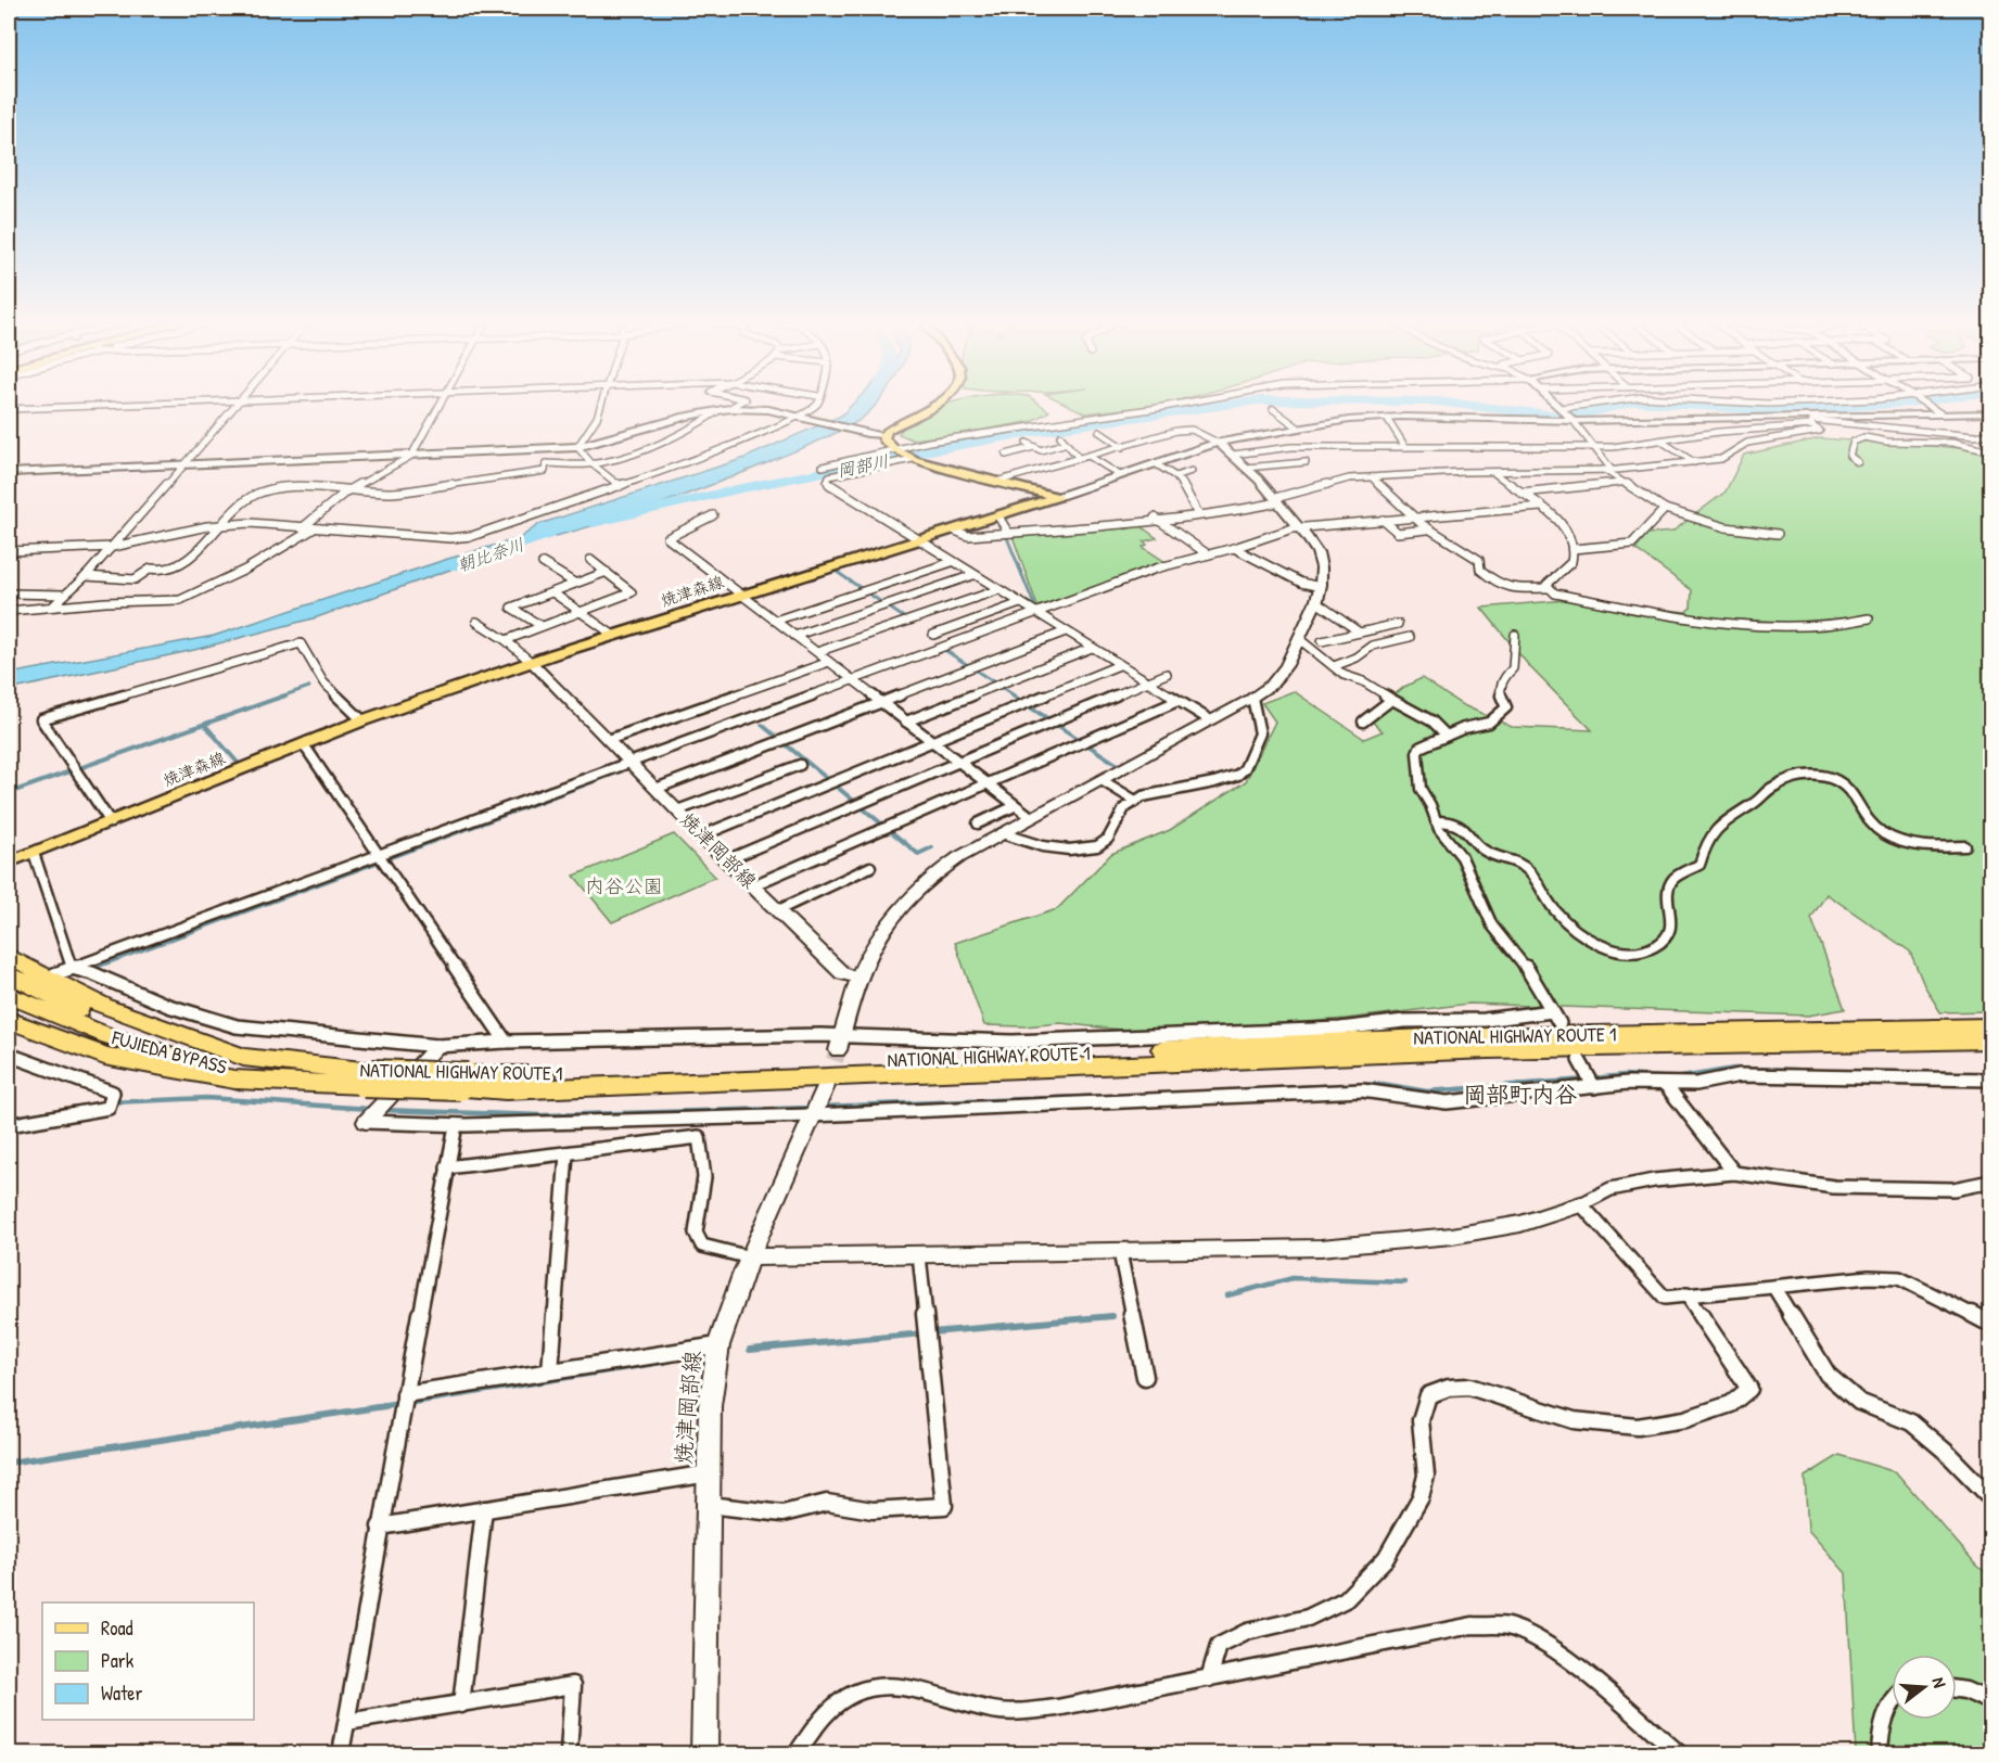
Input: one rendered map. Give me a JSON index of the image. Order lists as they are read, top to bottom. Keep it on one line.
{"streets":{"highway":["NATIONAL HIGHWAY ROUTE 1","FUJIEDA BYPASS"],"main road":["焼津森線"],"street":["焼津岡部線"]},"crossings":[["焼津森線","焼津岡部線"],["NATIONAL HIGHWAY ROUTE 1","FUJIEDA BYPASS"]],"districts":["岡部町内谷"],"water":["岡部川","朝比奈川"],"parks":["内谷公園"],"legend":["Road","Park","Water"],"north":"right"}
